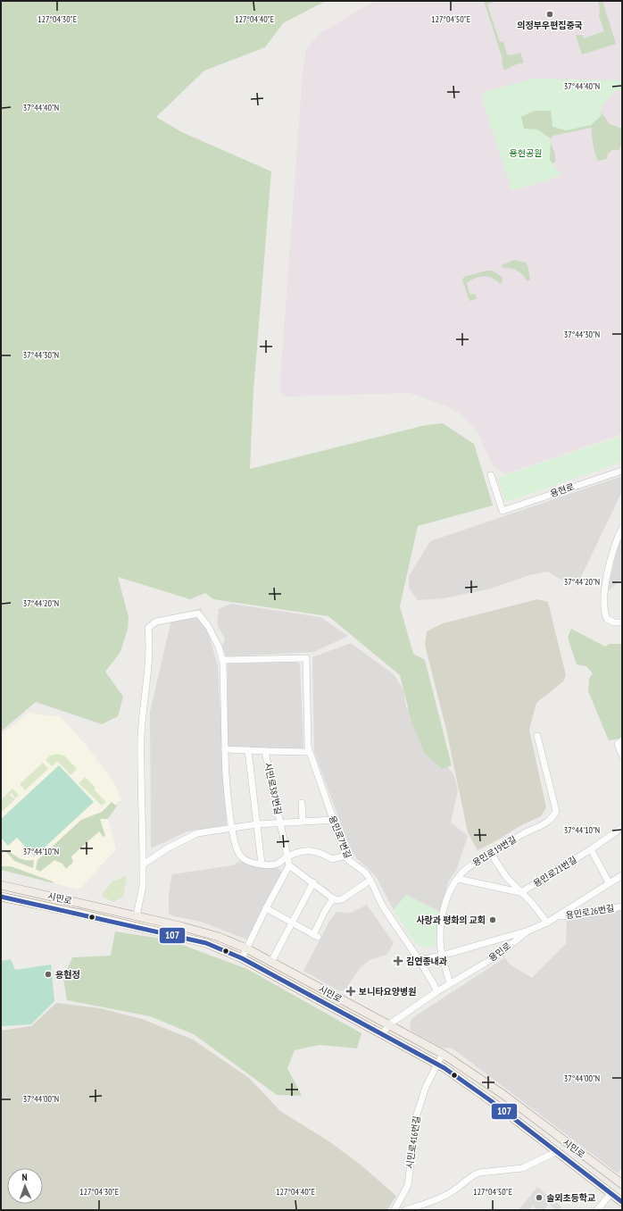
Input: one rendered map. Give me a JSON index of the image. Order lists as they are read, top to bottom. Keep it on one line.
{"streets":{"main road":["시민로"],"street":["용현로","시민로387번길","용민로7번길","용민로19번길","용민로21번길","용민로26번길","용민로","시민로416번길"]},"crossings":[["용민로7번길","용민로"],["용민로19번길","용민로"],["용민로21번길","용민로"],["시민로","용민로"],["시민로","시민로416번길"],["용민로26번길","용민로"]],"parks":["용현공원"],"places":{"other":["의정부우편집중국","사랑과 평화의 교회","용현정","솔뫼초등학교"],"health":["김연종내과","보니타요양병원"]},"lines":["transit line 107"],"north":"top","coordinates":["127°04'30\"E","127°04'40\"E","127°04'50\"E","37°44'40\"N","37°44'30\"N","37°44'20\"N","37°44'10\"N","37°44'00\"N"]}
